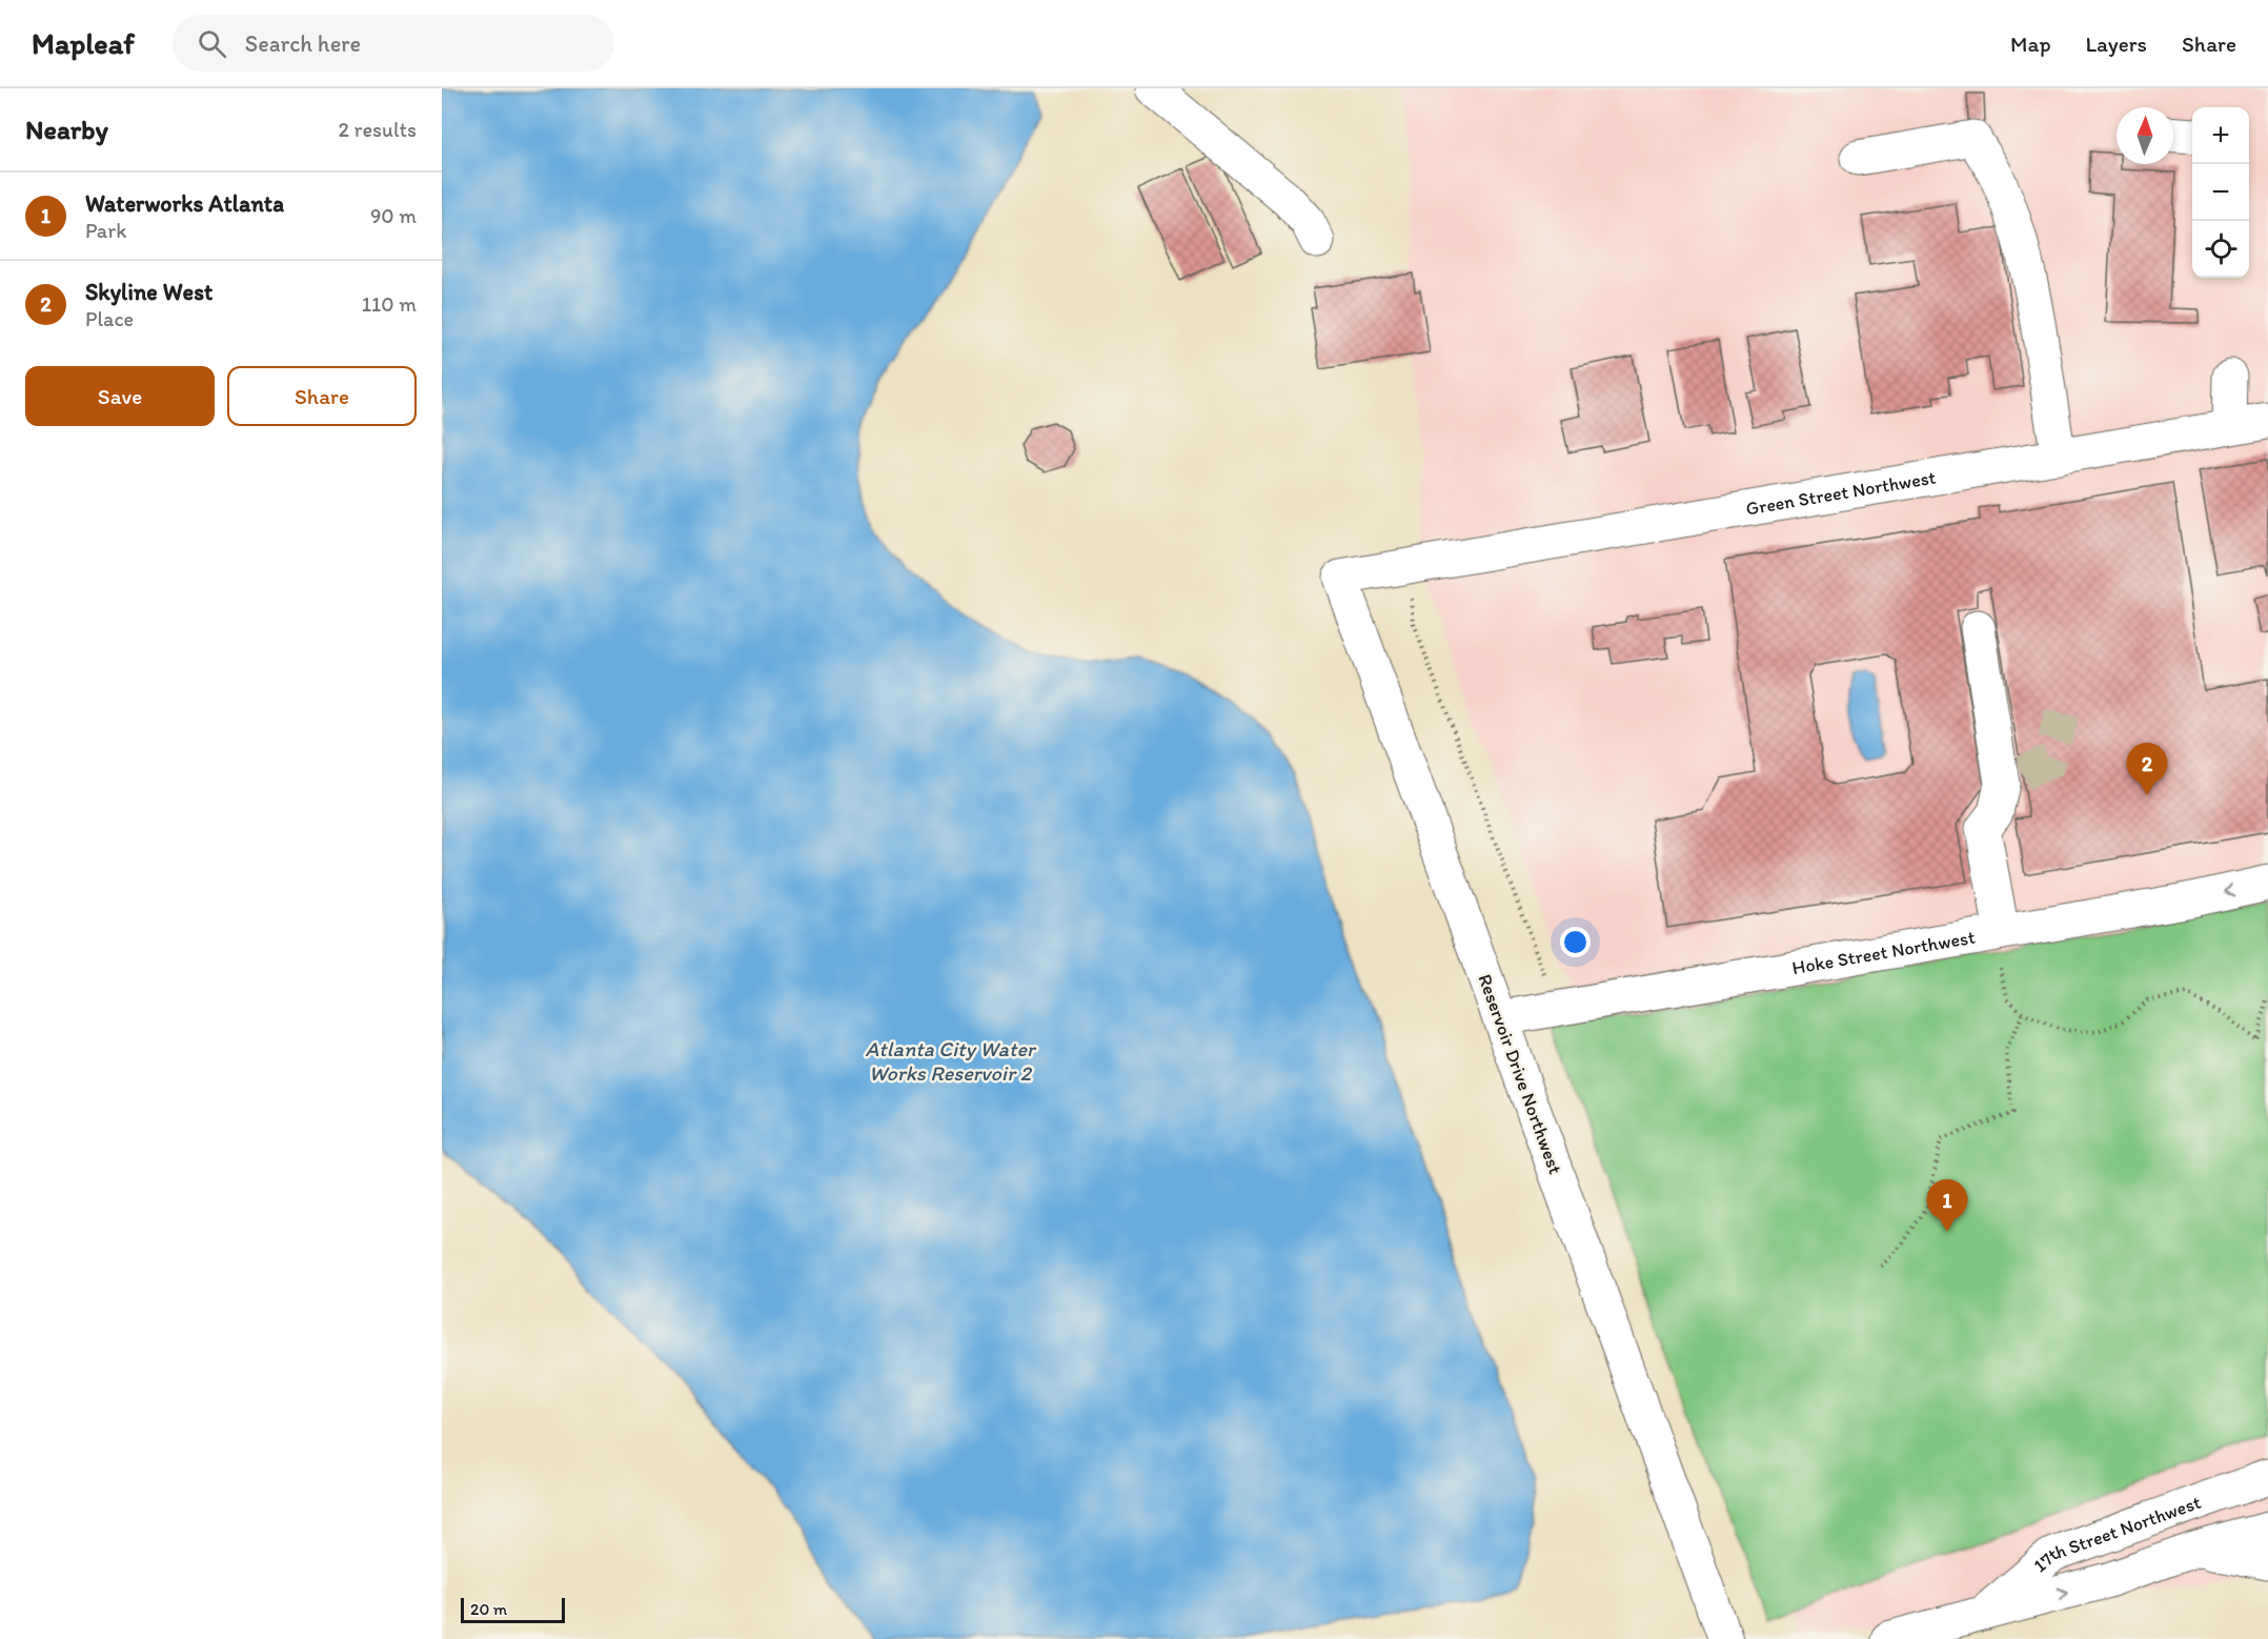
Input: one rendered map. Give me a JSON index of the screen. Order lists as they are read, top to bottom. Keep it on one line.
{"streets":{"street":["Green Street Northwest","Hoke Street Northwest","Reservoir Drive Northwest","17th Street Northwest"]},"crossings":[["Green Street Northwest","Reservoir Drive Northwest"],["Hoke Street Northwest","Reservoir Drive Northwest"]],"one_way":["Hoke Street Northwest"],"water":["Atlanta City Water Works Reservoir 2"],"scale_bar":"20 m","north":"top","page":{"header":"Mapleaf","search":"Search here","nav":["Map","Layers","Share"],"heading":["Nearby","2 results"],"map_buttons":["+","−"],"list":[{"mark":"1","name":"Waterworks Atlanta","note":"Park","value":"90 m"},{"mark":"2","name":"Skyline West","note":"Place","value":"110 m"}],"buttons":["Save","Share"],"pins":["2","1"],"scale":"20 m"}}
